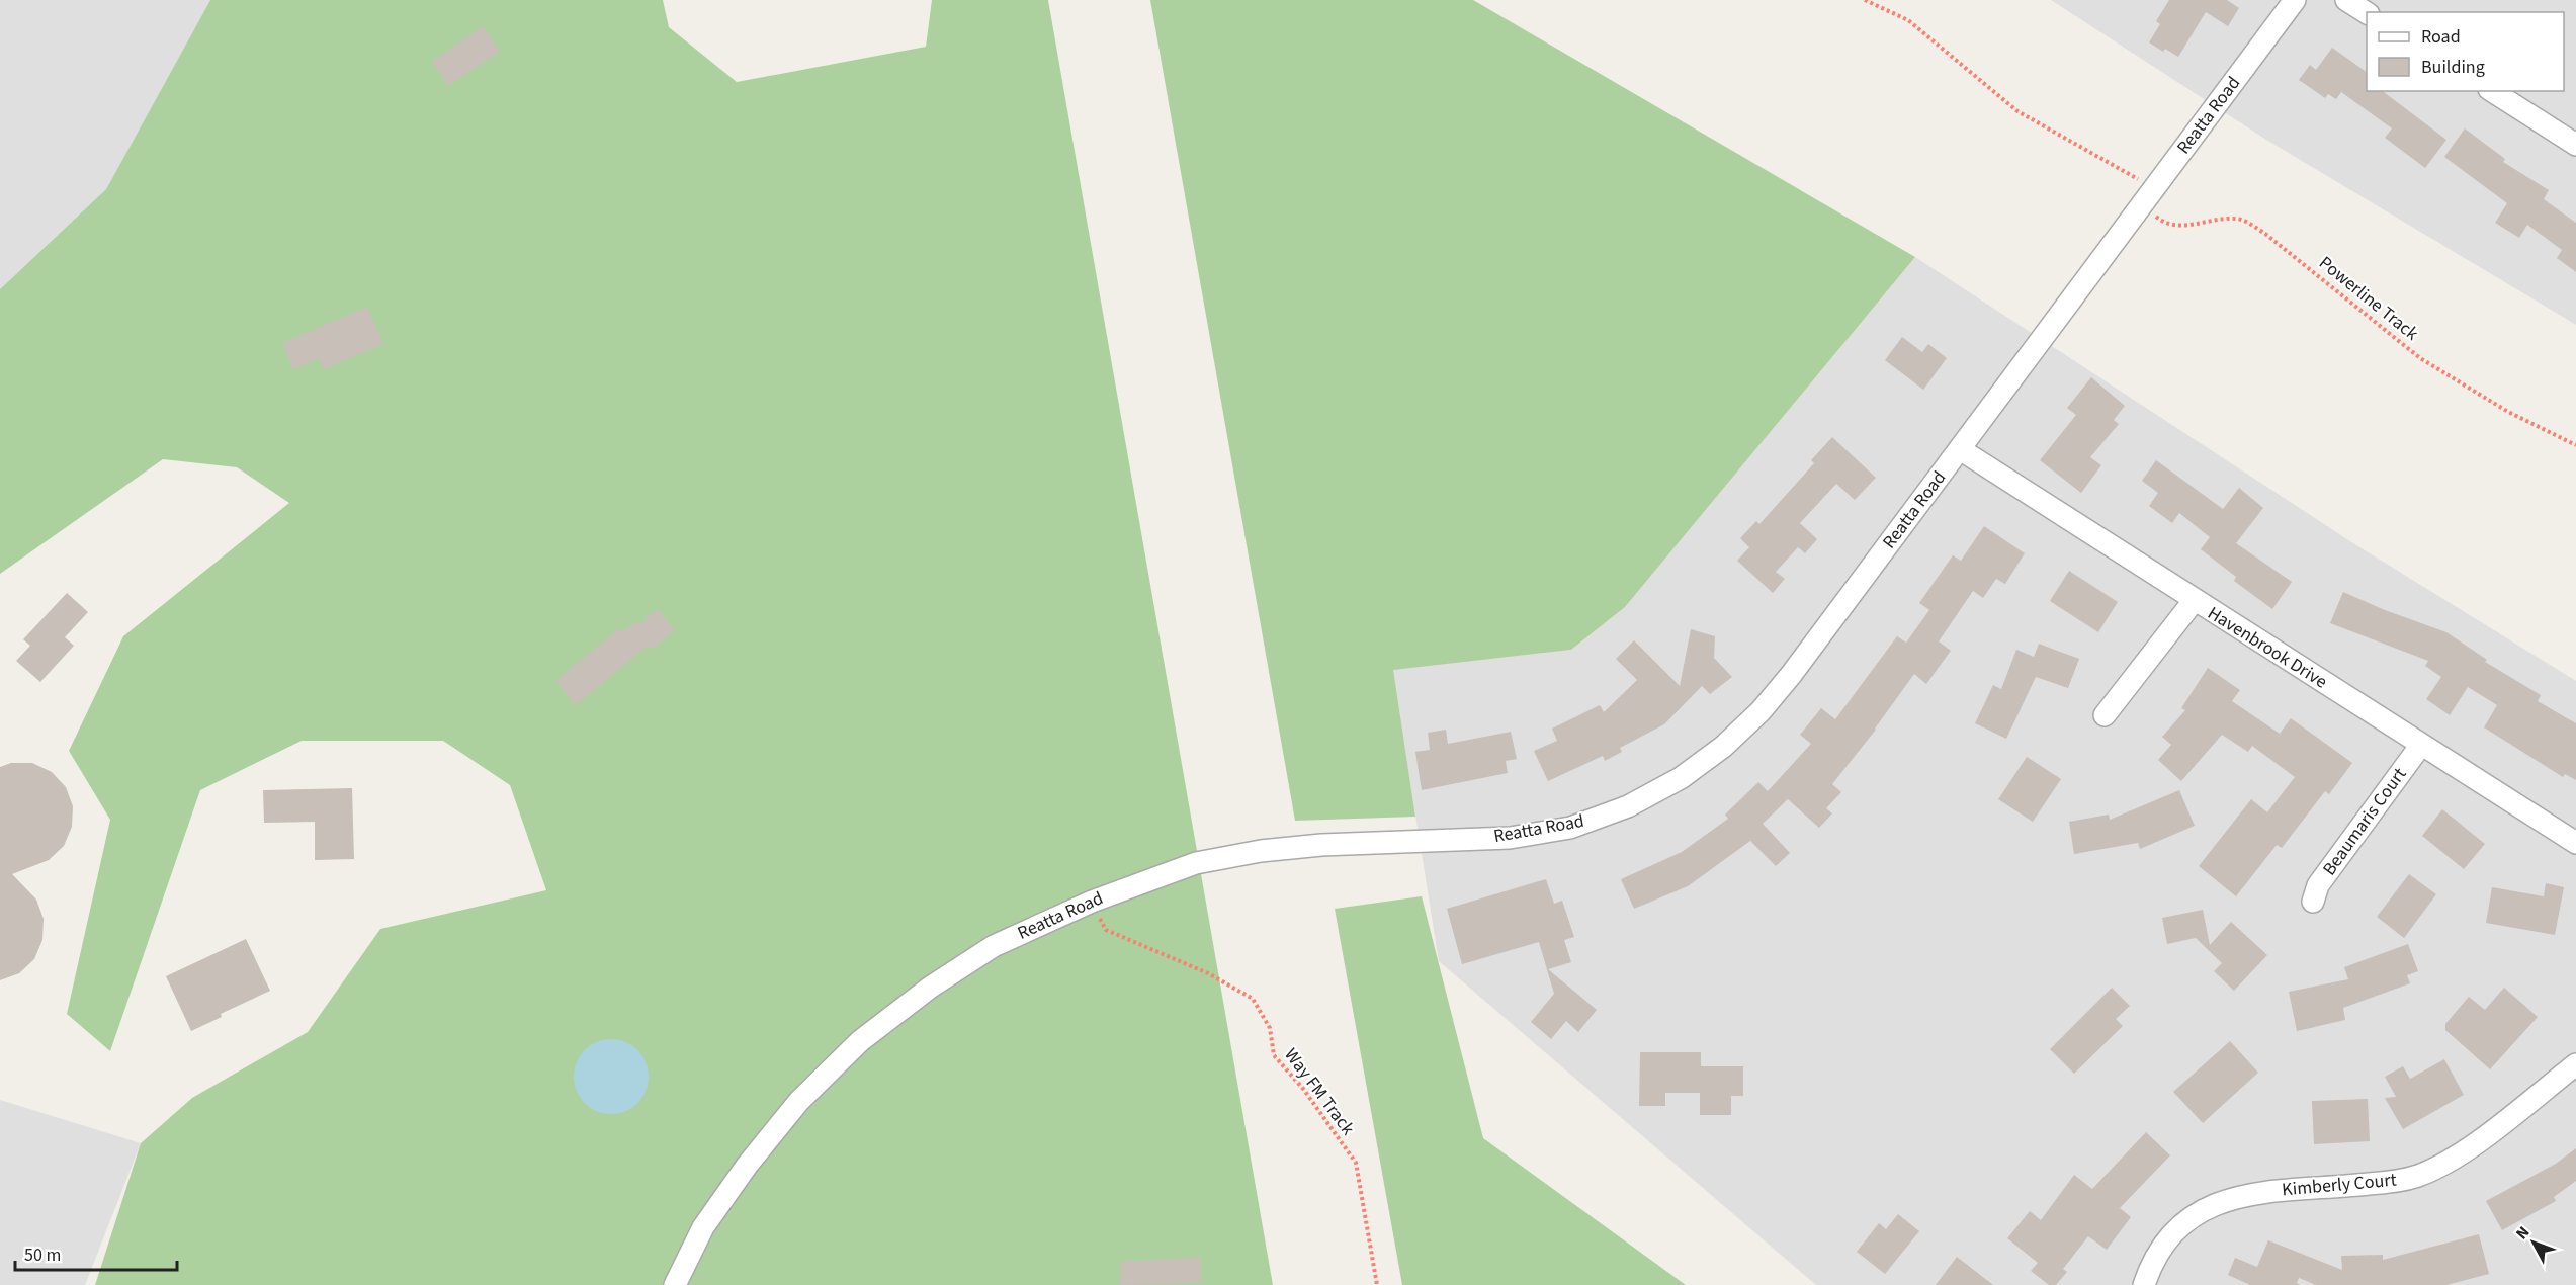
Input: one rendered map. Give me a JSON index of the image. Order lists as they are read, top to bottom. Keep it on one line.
{"streets":{"street":["Reatta Road","Havenbrook Drive","Beaumaris Court","Kimberly Court"],"path":["Powerline Track","Way FM Track"]},"crossings":[["Reatta Road","Powerline Track"],["Reatta Road","Havenbrook Drive"],["Reatta Road","Way FM Track"],["Havenbrook Drive","Beaumaris Court"]],"legend":["Road","Building"],"scale_bar":"50 m","north":"top left"}
